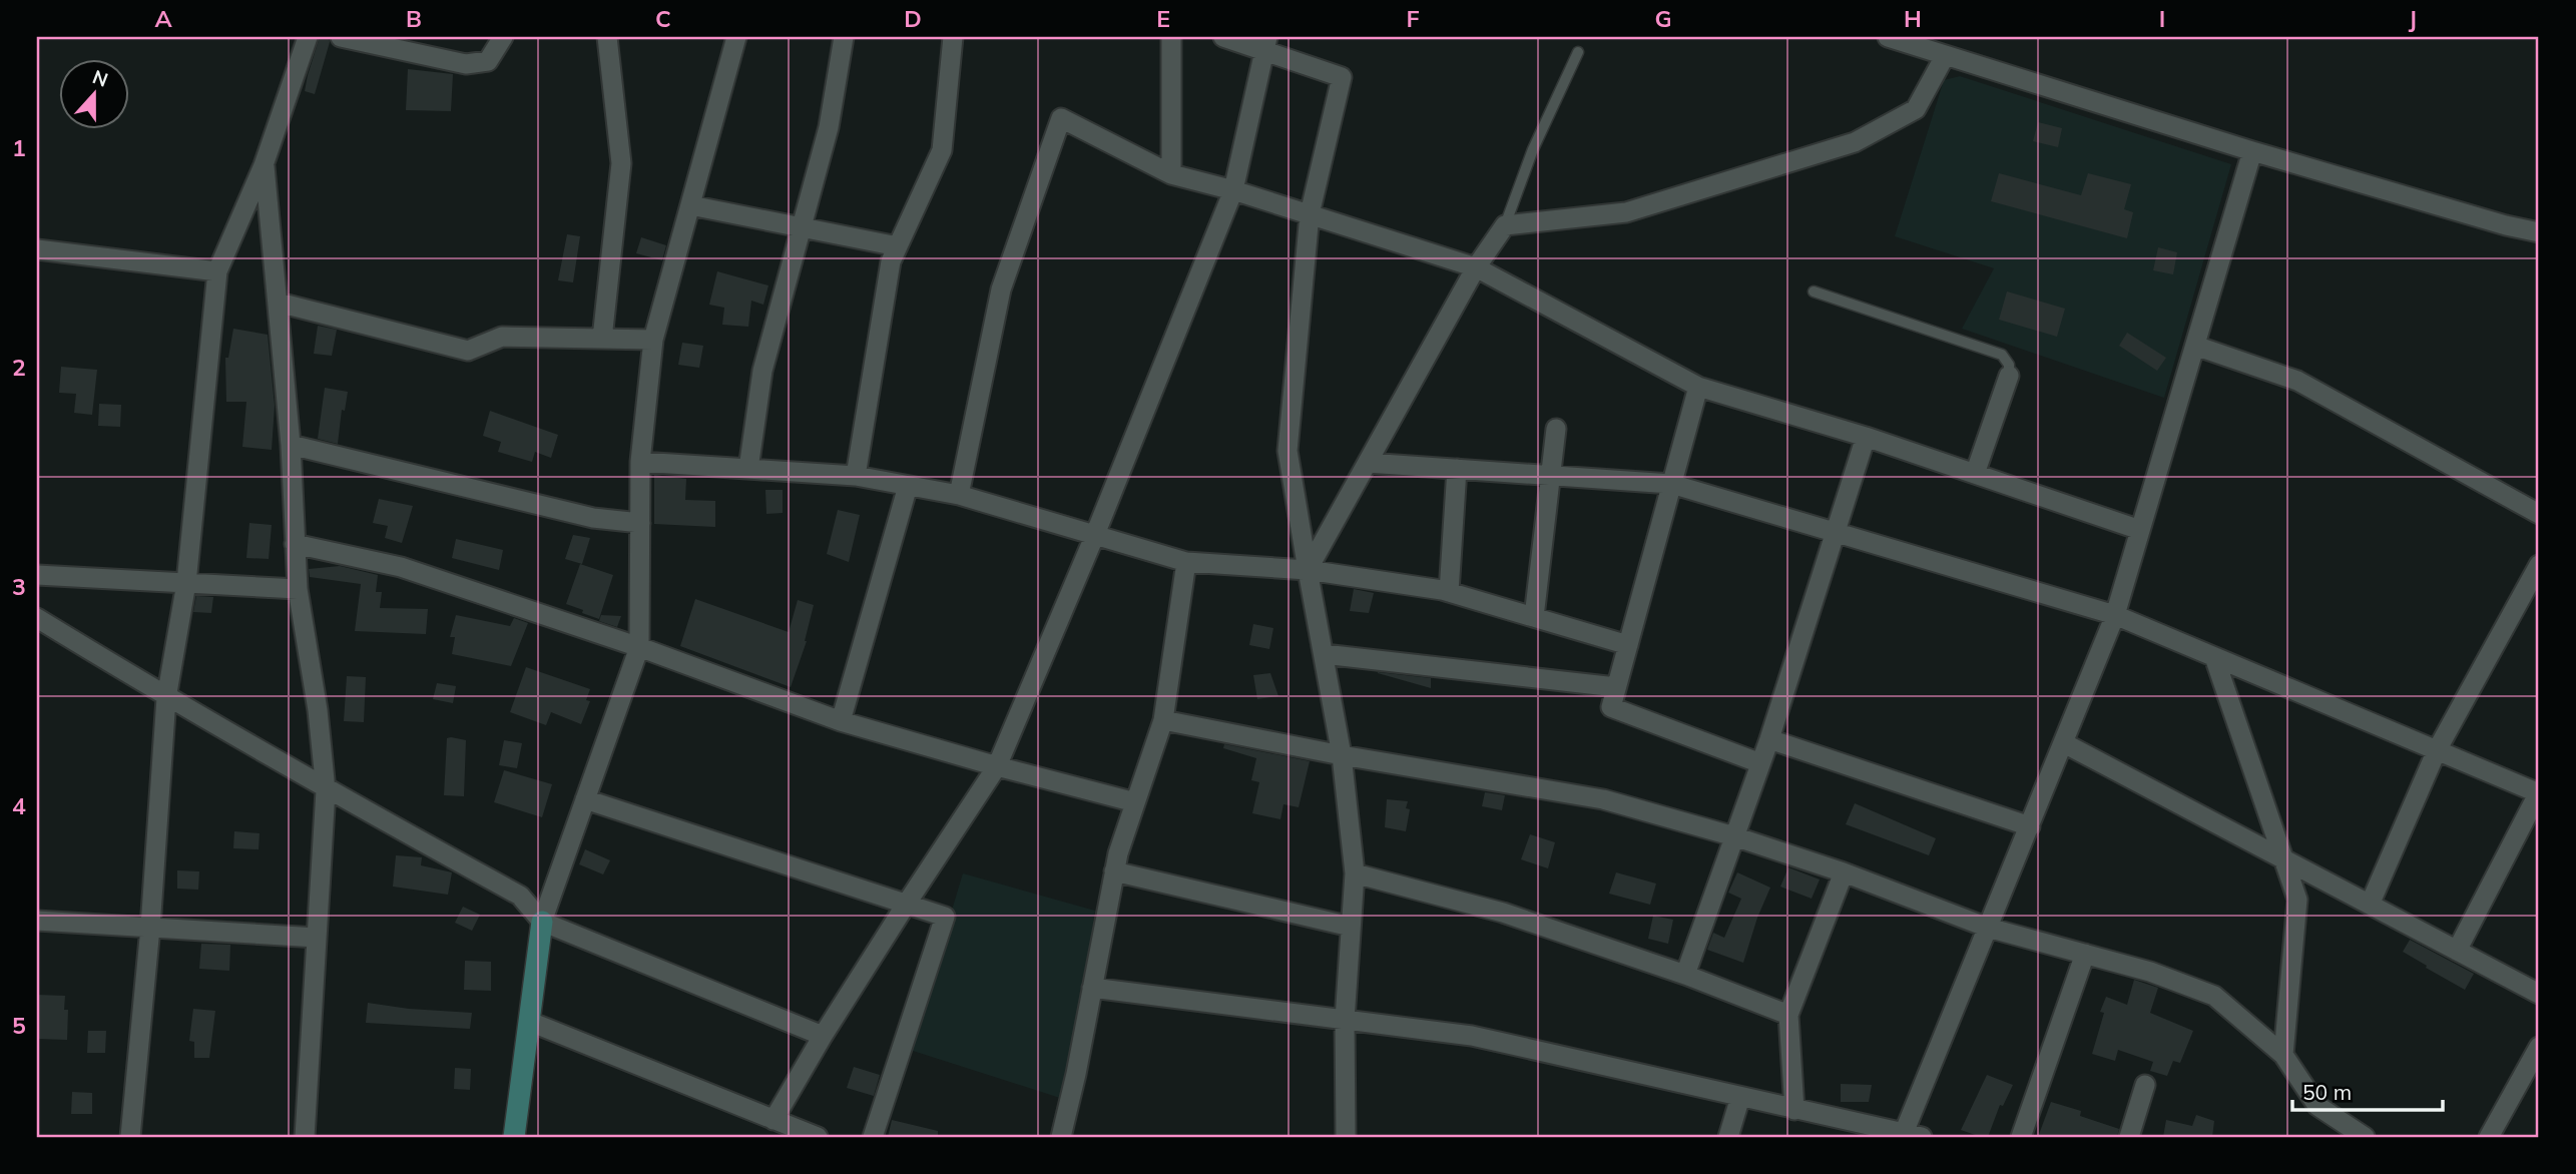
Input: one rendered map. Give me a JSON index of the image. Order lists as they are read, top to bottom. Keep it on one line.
{"scale_bar":"50 m","north":"top","grid":{"columns":["A","B","C","D","E","F","G","H","I","J"],"rows":["1","2","3","4","5"]}}
